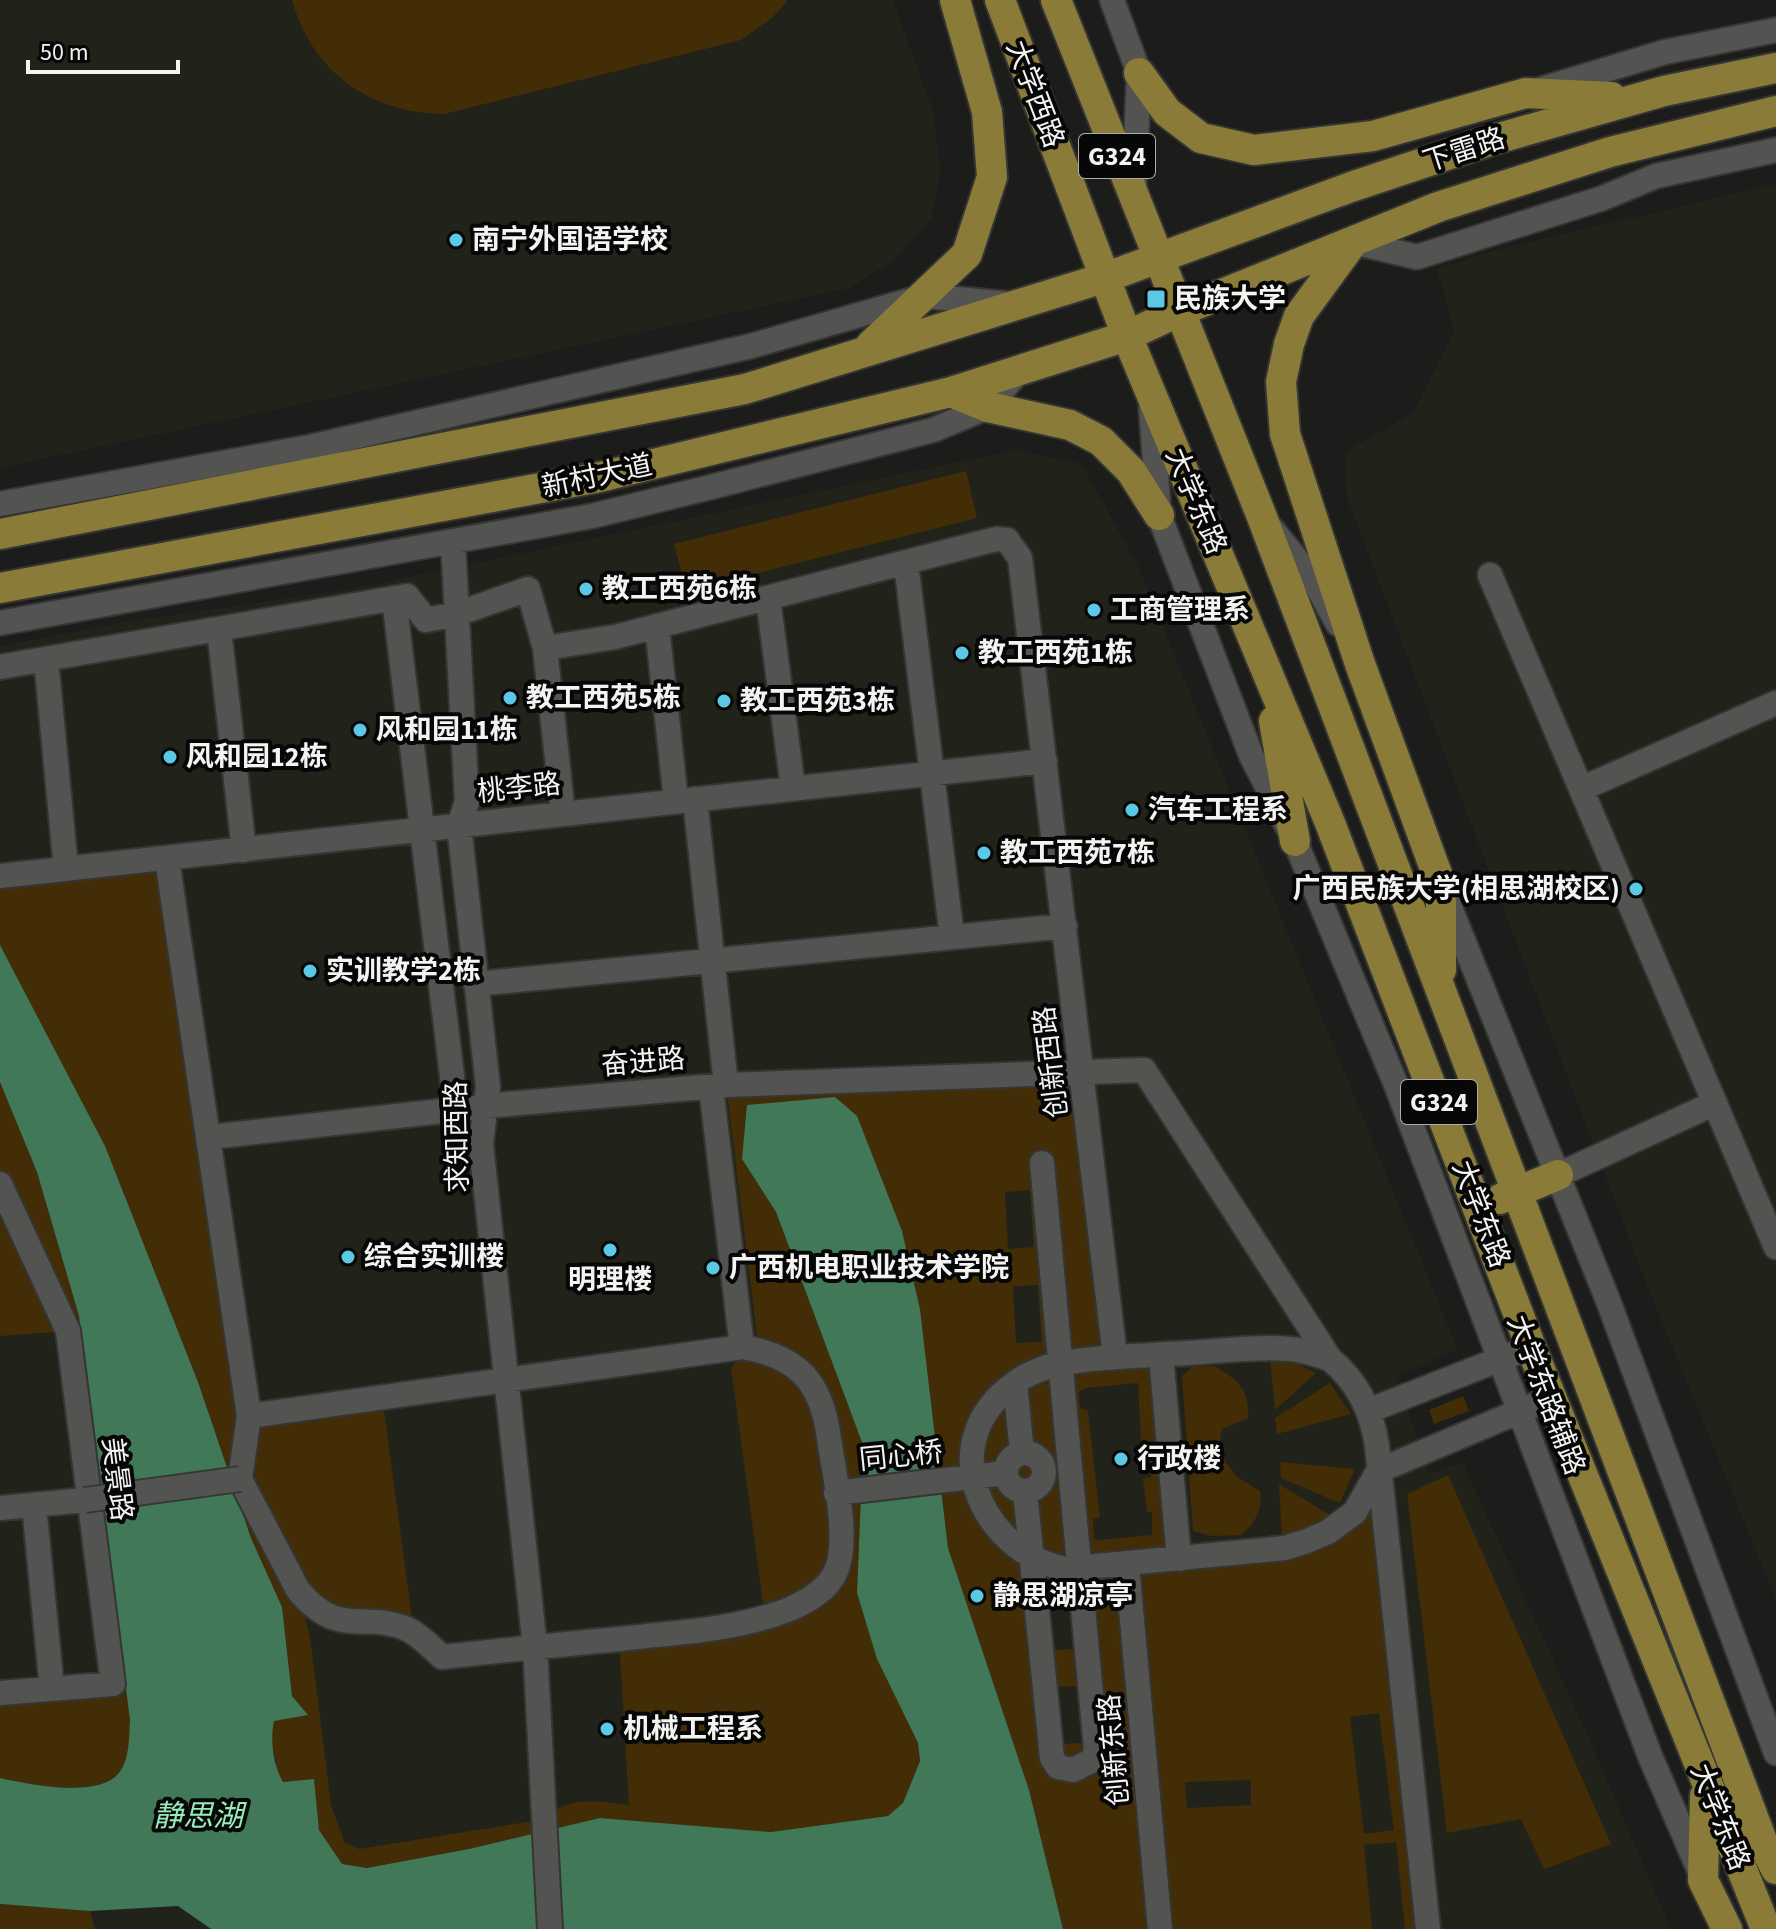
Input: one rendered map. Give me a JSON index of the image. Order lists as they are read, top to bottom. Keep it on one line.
{"streets":{"main road":["大学西路","下雷路","G324","新村大道","大学东路"],"street":["桃李路","奋进路","创新西路","求知西路","大学东路辅路","同心桥","美景路","创新东路"]},"crossings":[["大学西路","下雷路"],["大学西路","新村大道"],["大学西路","大学东路"],["下雷路","新村大道"],["下雷路","大学东路"],["新村大道","大学东路"],["大学东路","大学东路辅路"],["桃李路","创新西路"],["桃李路","求知西路"],["奋进路","创新西路"],["奋进路","求知西路"]],"water":["静思湖"],"places":{"other":["南宁外国语学校","教工西苑6栋","工商管理系","教工西苑1栋","教工西苑5栋","教工西苑3栋","风和园11栋","风和园12栋","汽车工程系","教工西苑7栋","广西民族大学(相思湖校区)","实训教学2栋","明理楼","综合实训楼","广西机电职业技术学院","行政楼","静思湖凉亭","机械工程系"],"transit":["民族大学"]},"scale_bar":"50 m"}
